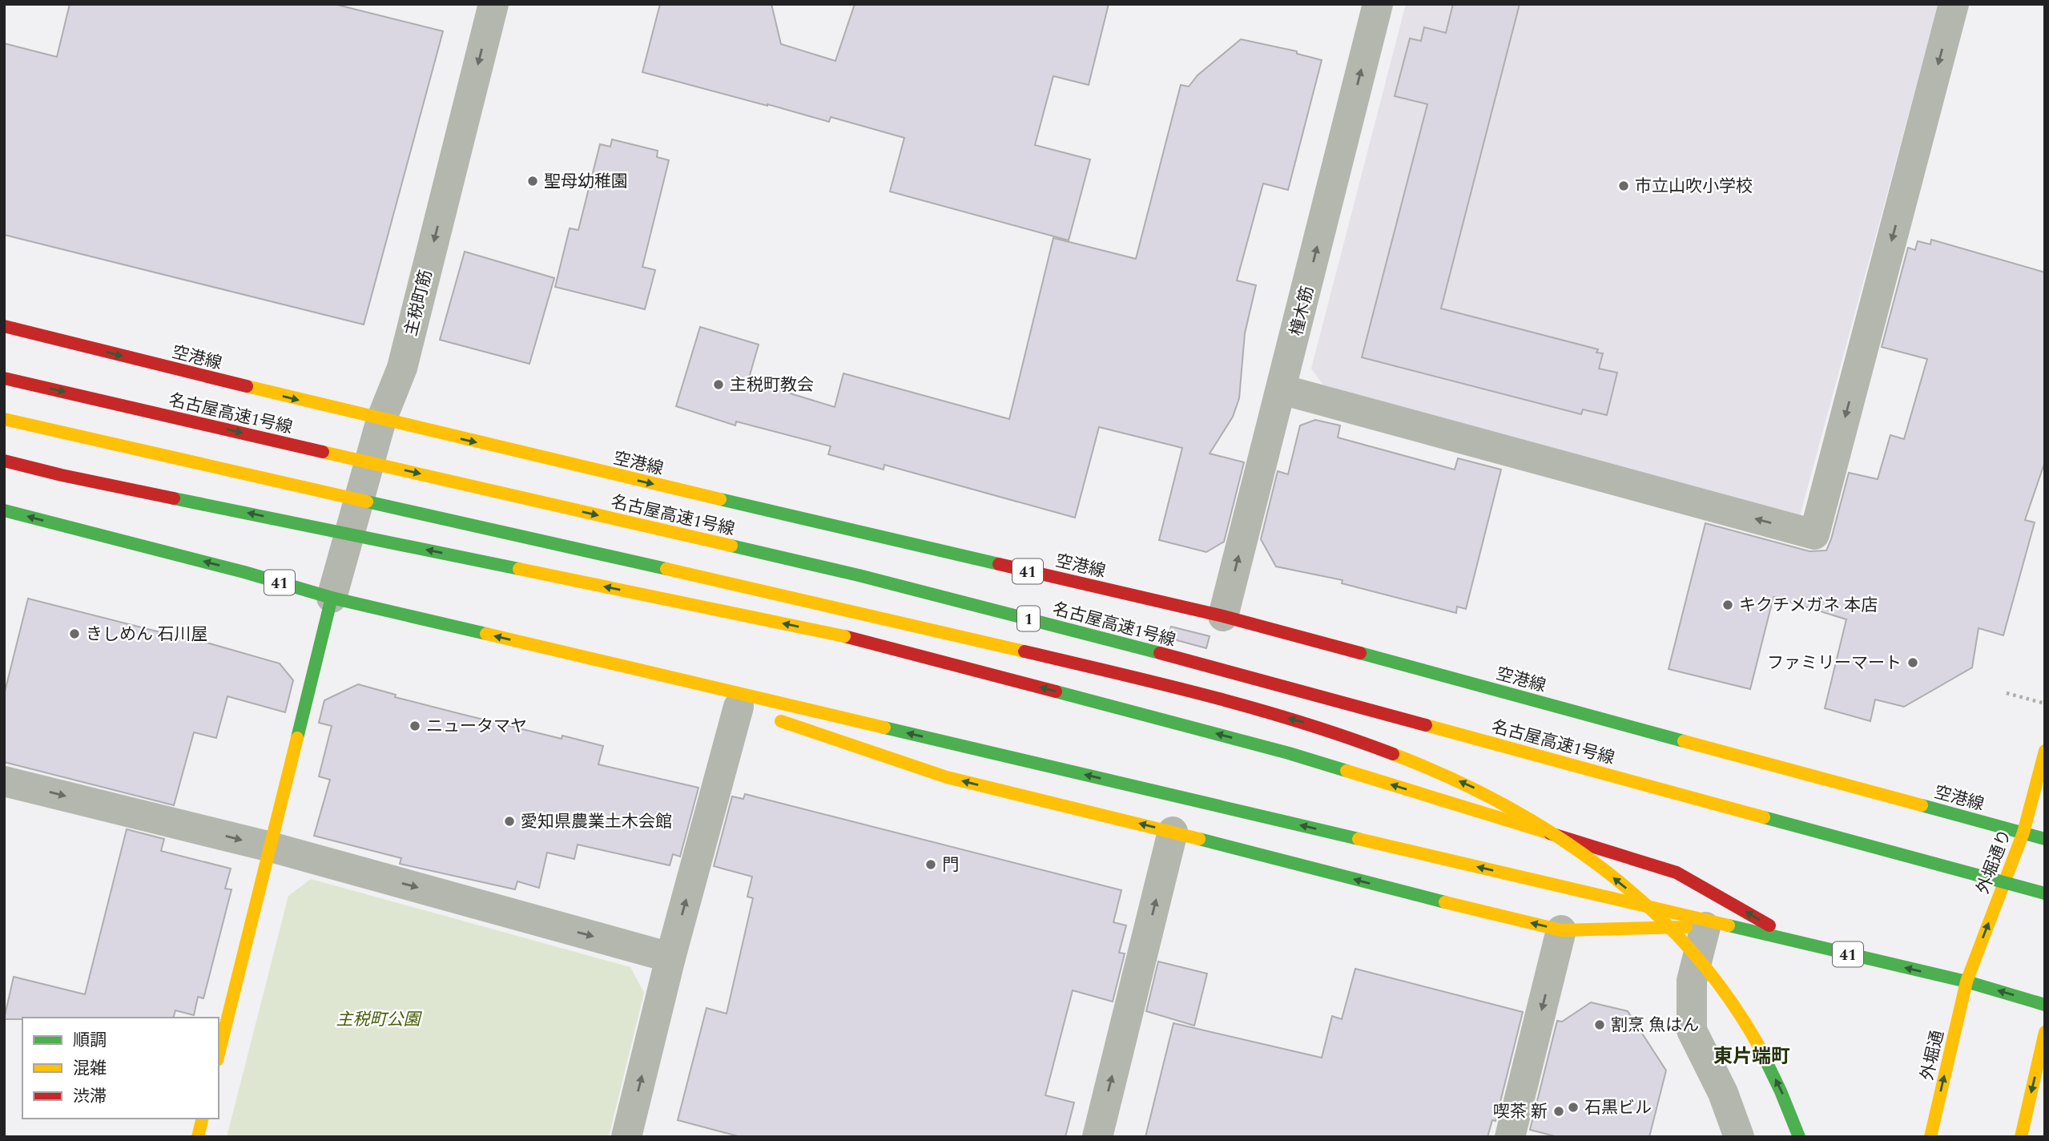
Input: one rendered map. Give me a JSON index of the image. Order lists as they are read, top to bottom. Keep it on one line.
{"streets":{"main road":["空港線","名古屋高速1号線","41","1","外堀通り","外堀通"],"street":["主税町筋","橦木筋"]},"crossings":[["主税町筋","空港線"],["主税町筋","41"],["橦木筋","空港線"],["空港線","外堀通り"],["41","外堀通り"],["41","外堀通"],["外堀通り","外堀通"]],"one_way":["主税町筋","橦木筋","外堀通り"],"districts":["東片端町"],"parks":["主税町公園"],"places":["聖母幼稚園","市立山吹小学校","主税町教会","キクチメガネ 本店","きしめん 石川屋","ファミリーマート","ニュータマヤ","愛知県農業土木会館","門","割烹 魚はん","石黒ビル","喫茶 新"],"legend":["順調","混雑","渋滞"]}
